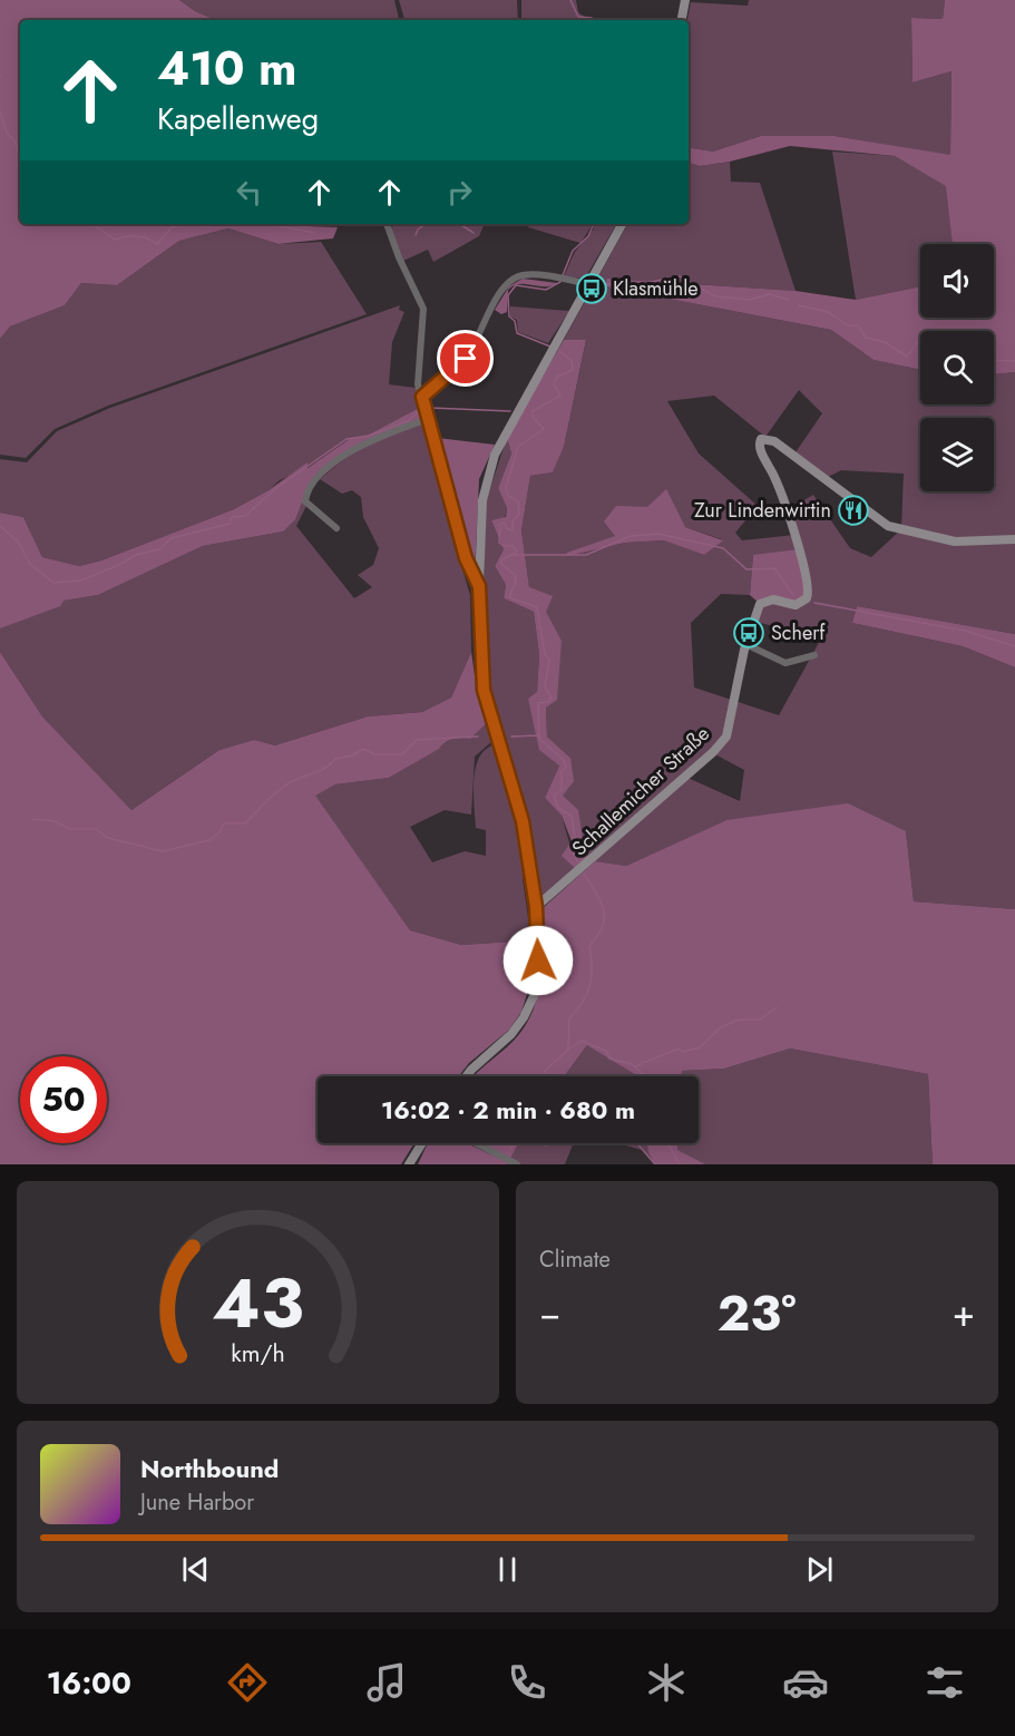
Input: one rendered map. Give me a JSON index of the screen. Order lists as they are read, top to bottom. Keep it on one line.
{"streets":{"main road":["Schallemicher Straße"]},"places":{"bus stop":["Klasmühle","Scherf"],"restaurant":["Zur Lindenwirtin"]},"page":{"turn":["410 m","Kapellenweg"],"limit":"50","trip":"16:02 · 2 min · 680 m","tile":"Climate","heat":["−","23°","+"],"song":["Northbound","June Harbor"],"tabs":"16:00","gauge":["43","km/h"]}}
